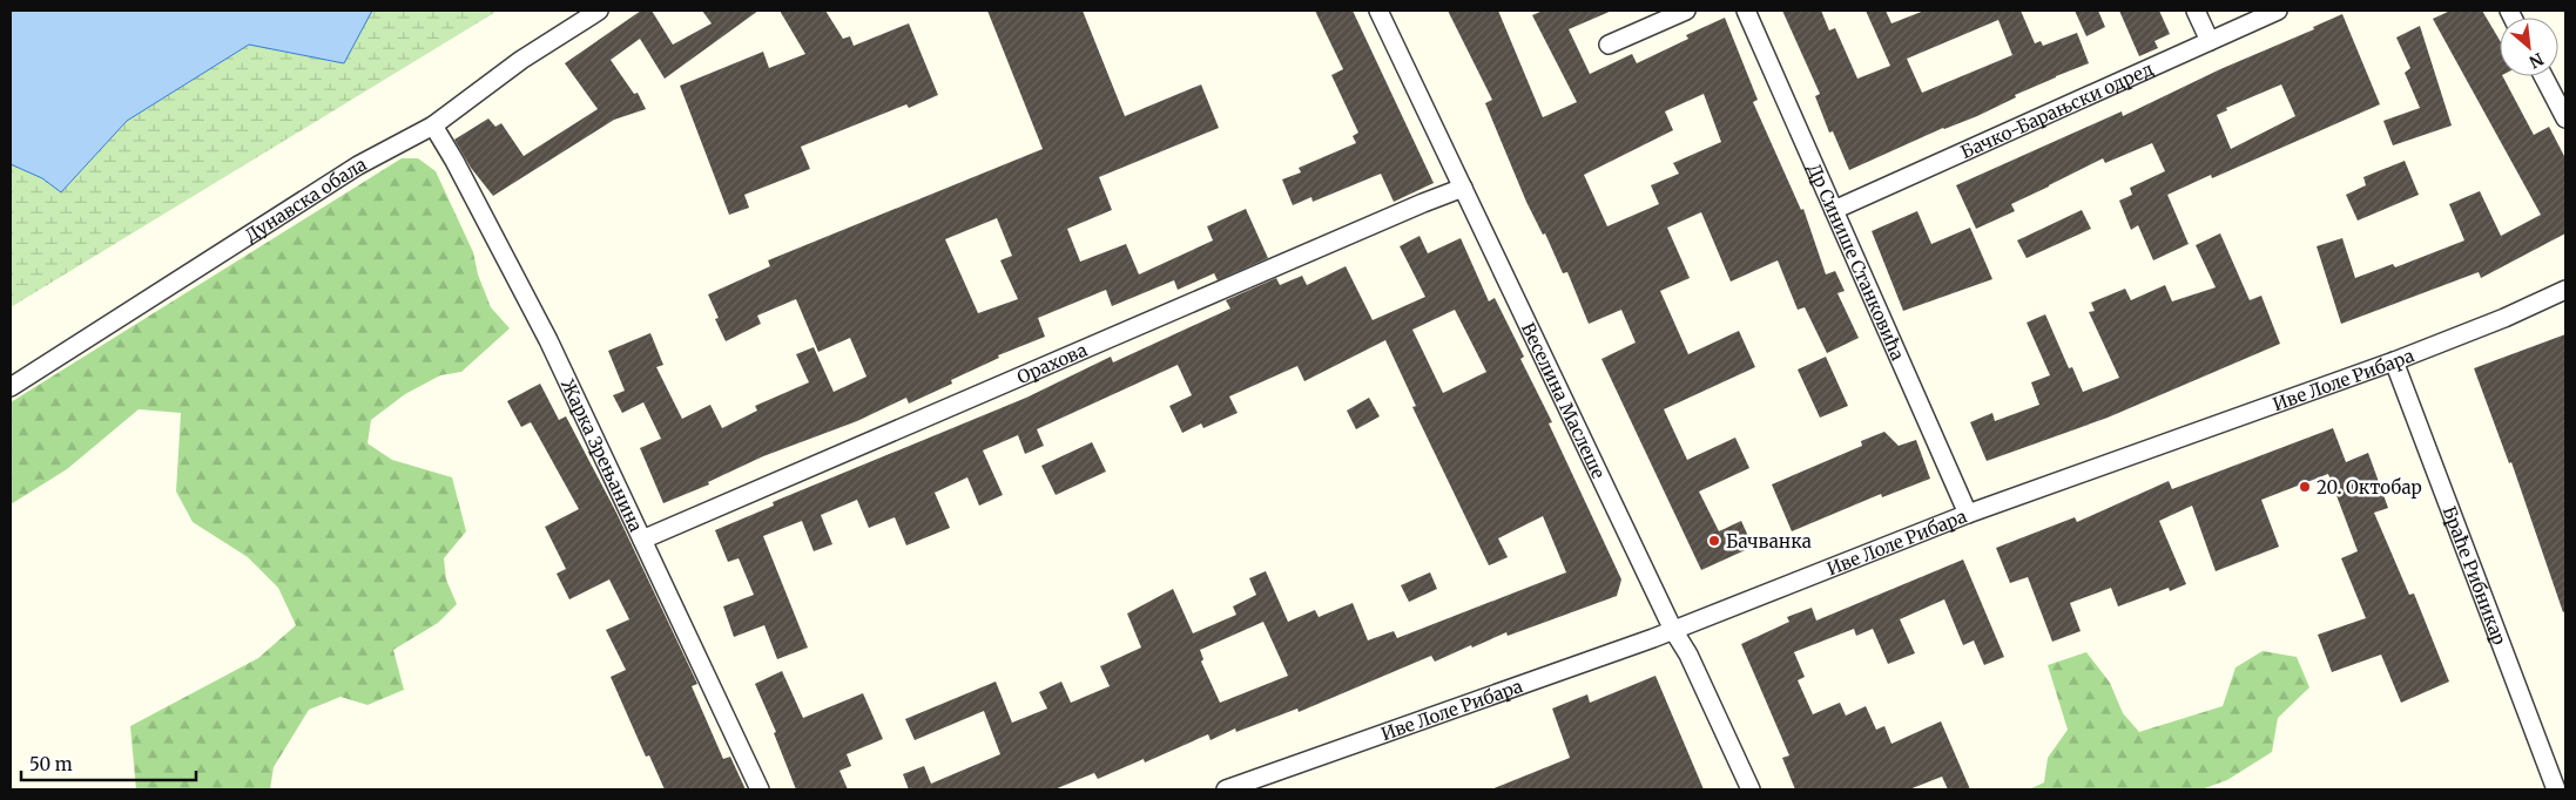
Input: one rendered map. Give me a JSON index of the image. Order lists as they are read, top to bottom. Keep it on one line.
{"streets":{"street":["Бачко-Барањски одред","Дунавска обала","Др Синише Станковића","Орахова","Иве Лоле Рибара","Веселина Маслеше","Жарка Зрењанина","Браће Рибникар"]},"crossings":[["Бачко-Барањски одред","Др Синише Станковића"],["Дунавска обала","Жарка Зрењанина"],["Др Синише Станковића","Иве Лоле Рибара"],["Орахова","Веселина Маслеше"],["Орахова","Жарка Зрењанина"],["Иве Лоле Рибара","Веселина Маслеше"],["Иве Лоле Рибара","Браће Рибникар"]],"places":["20. Октобар","Бачванка"],"scale_bar":"50 m","north":"bottom right"}
